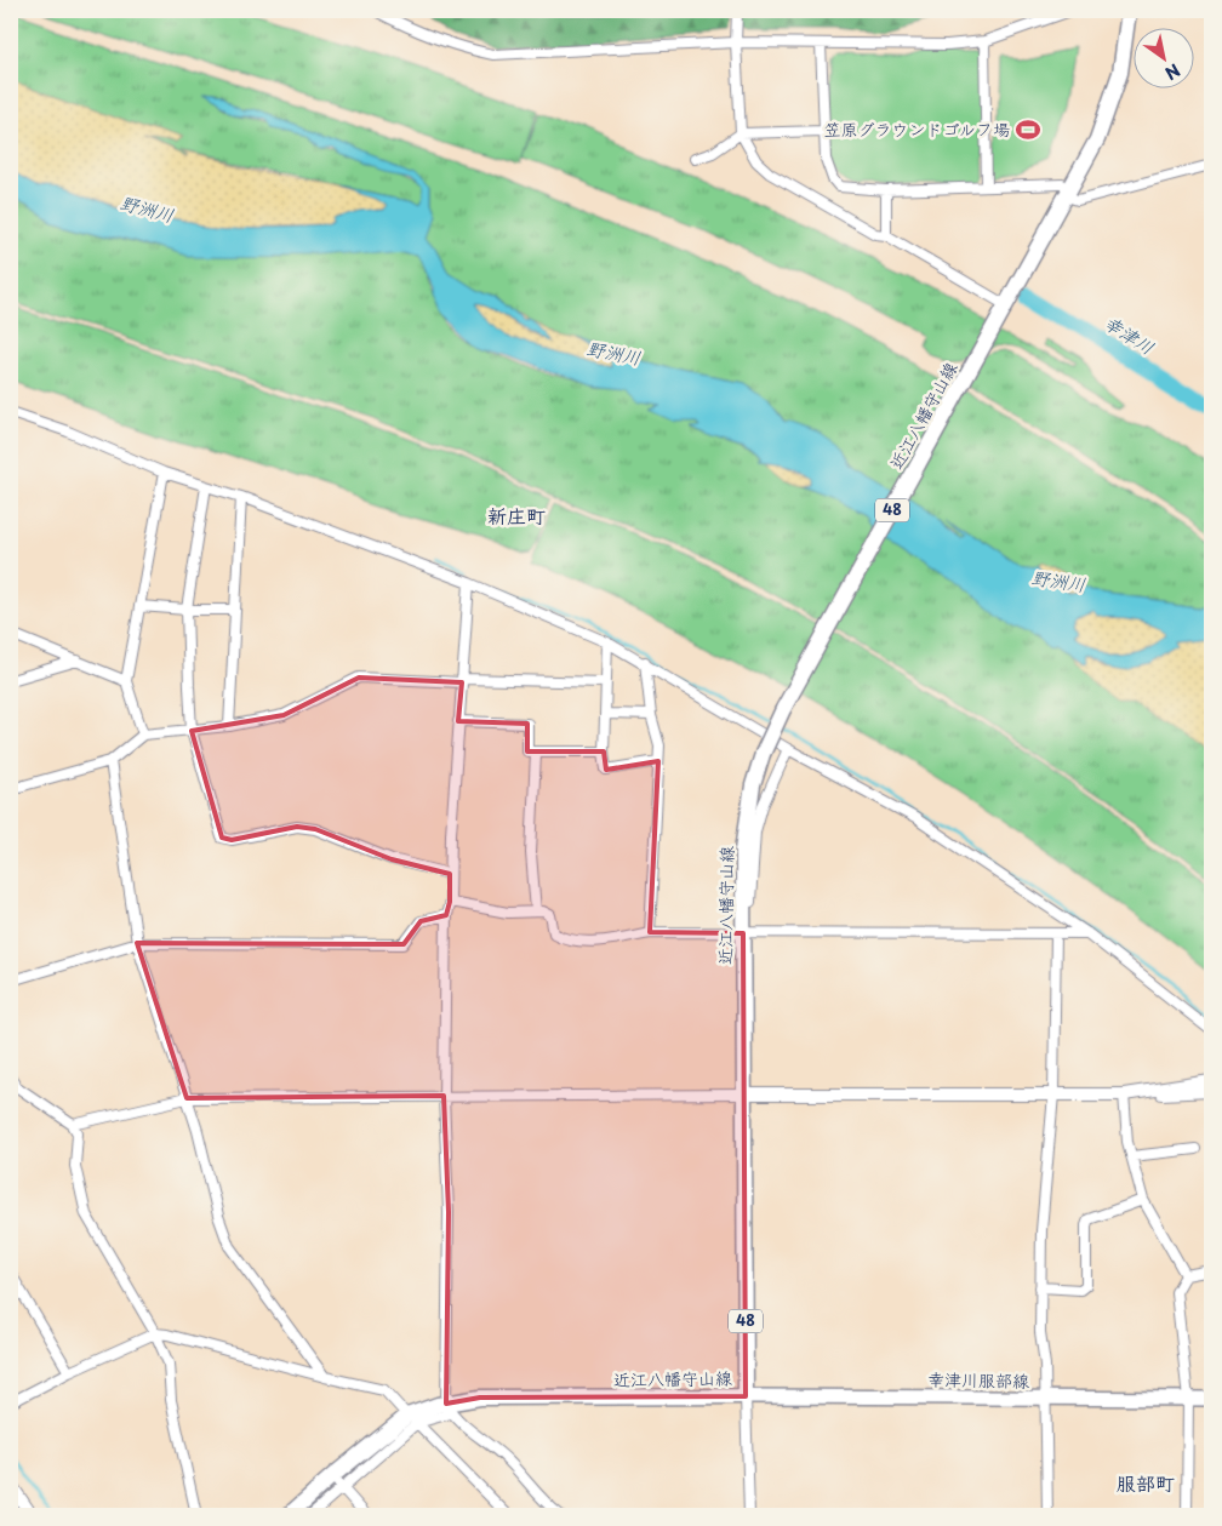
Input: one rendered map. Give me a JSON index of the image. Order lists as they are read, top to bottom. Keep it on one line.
{"streets":{"main road":["近江八幡守山線","48","幸津川服部線"]},"crossings":[["近江八幡守山線","幸津川服部線"]],"districts":["新庄町","服部町"],"water":["野洲川","幸津川"],"places":{"sports":["笠原グラウンドゴルフ場"]},"north":"bottom right"}
